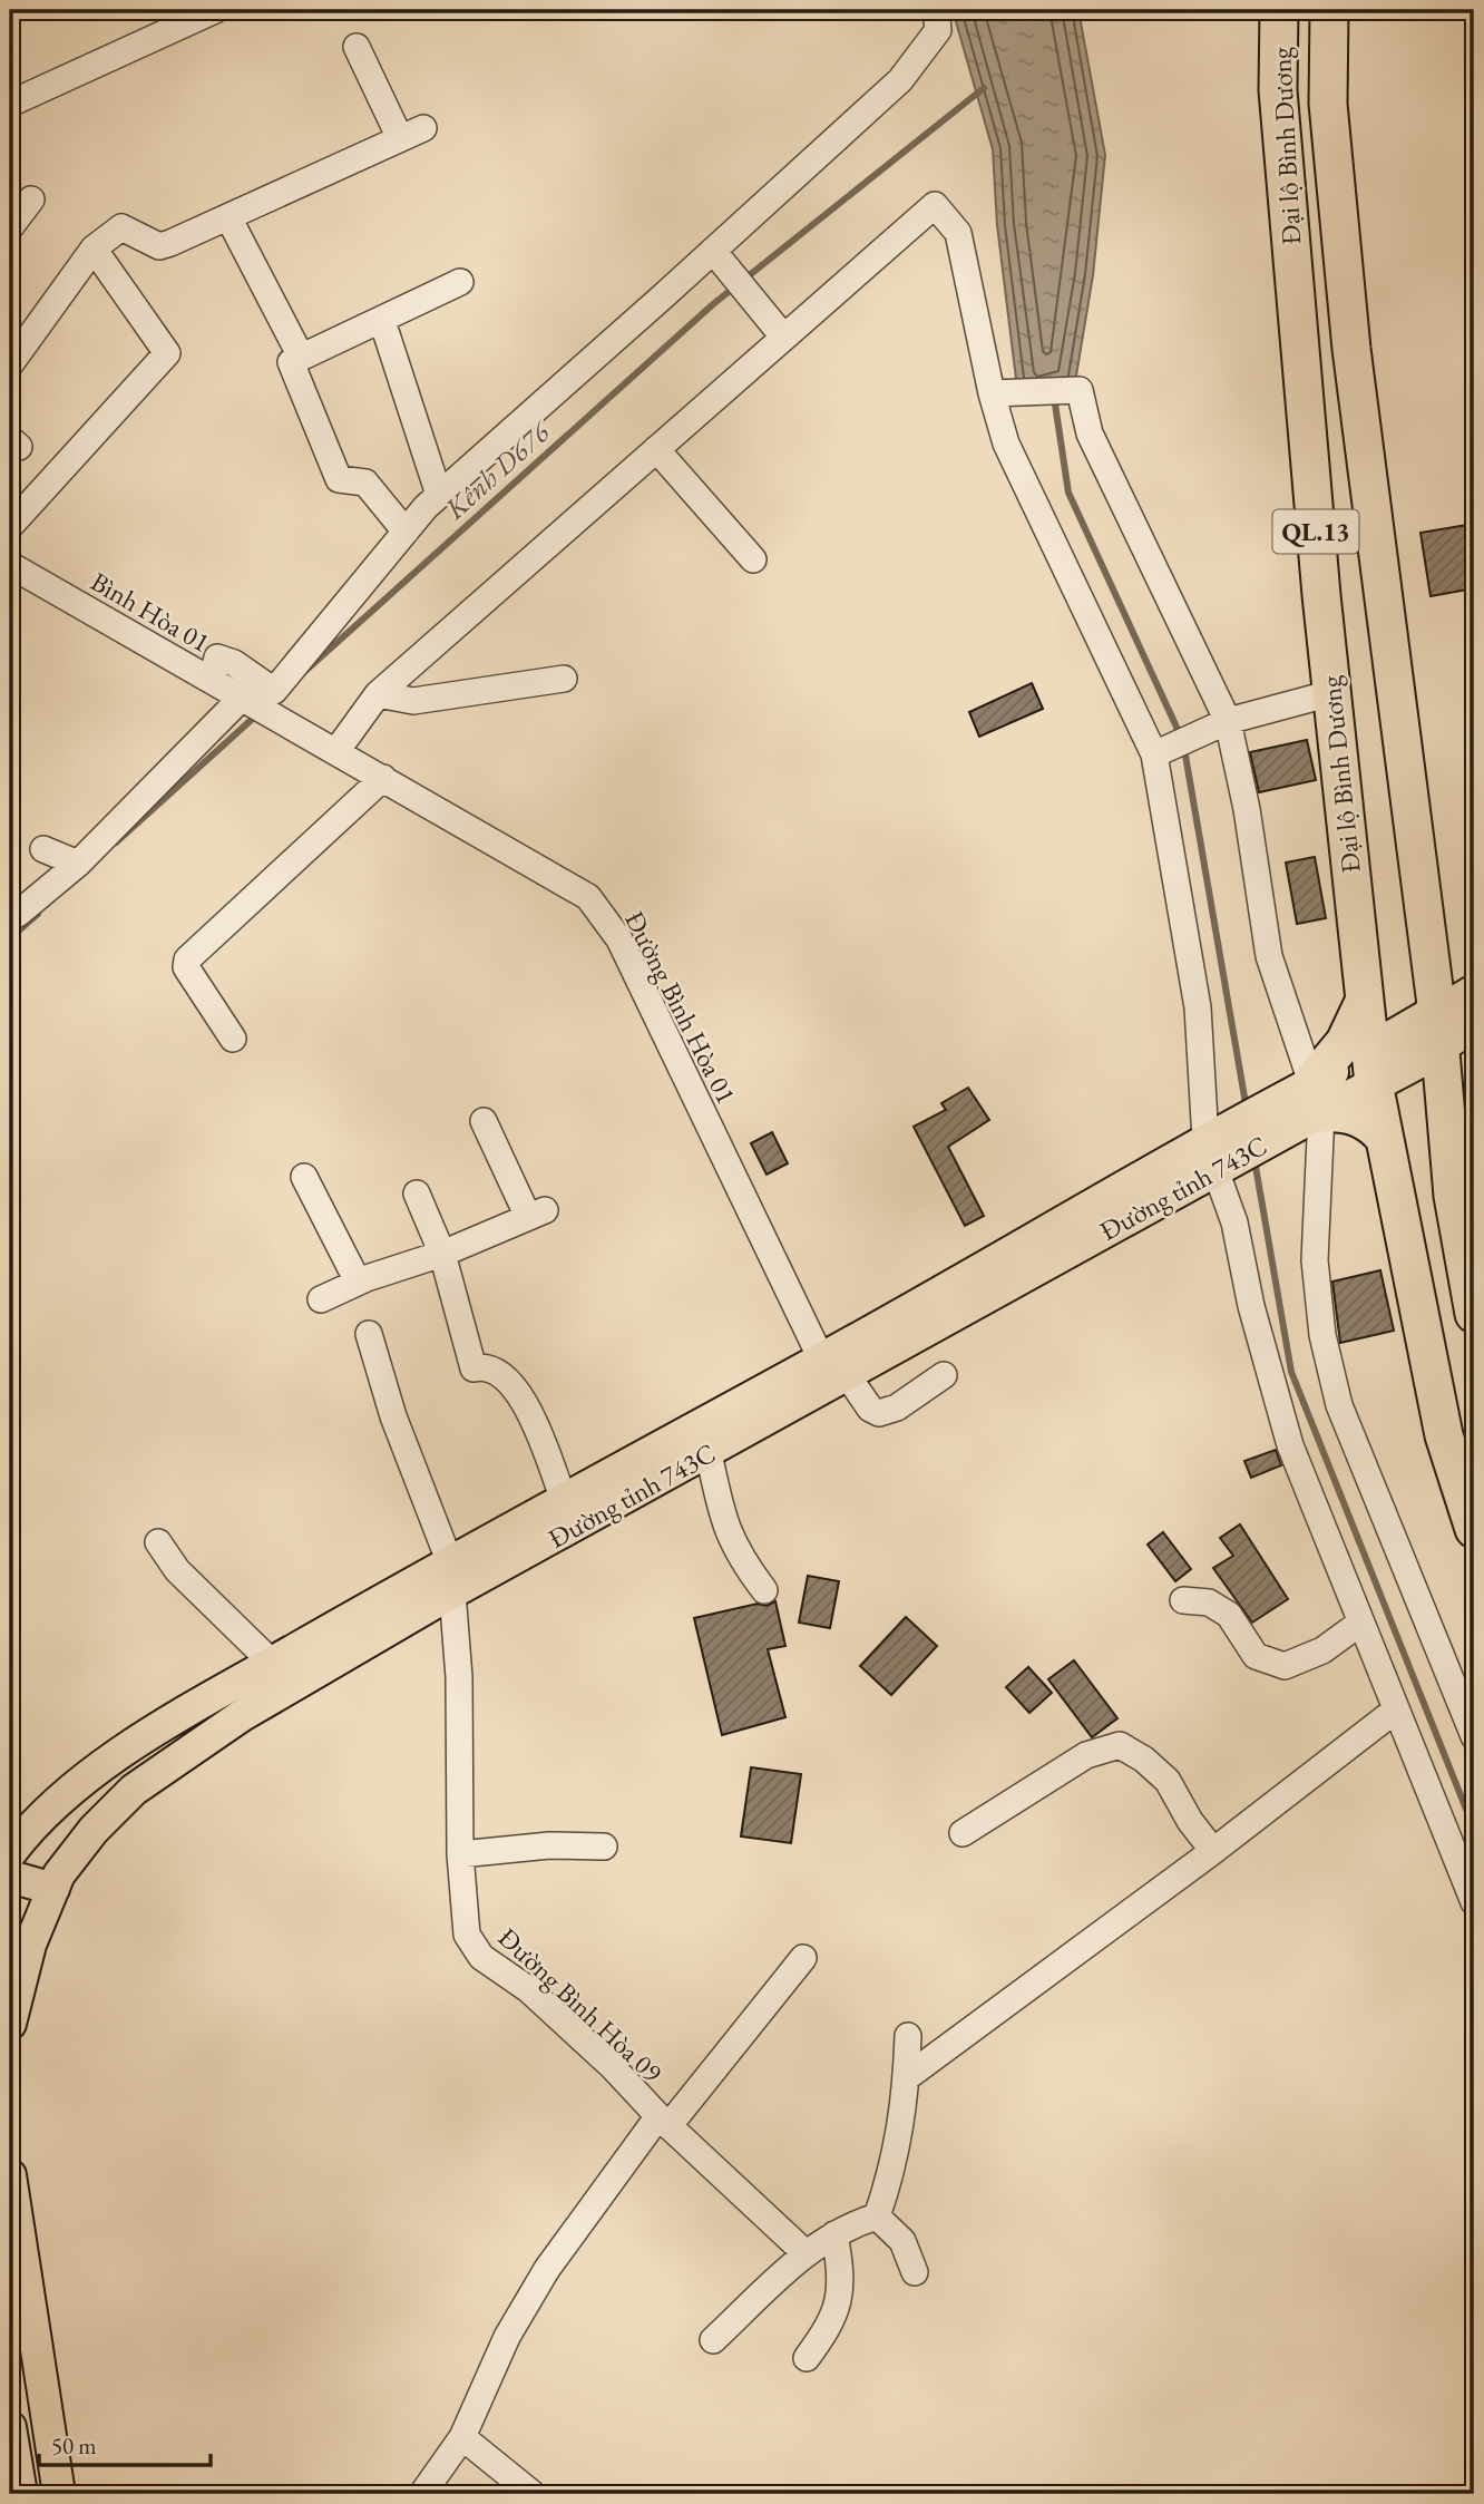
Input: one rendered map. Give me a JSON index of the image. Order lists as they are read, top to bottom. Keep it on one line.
{"streets":{"highway":["Đại lộ Bình Dương","QL.13"],"main road":["Đường tỉnh 743C"],"street":["Bình Hòa 01","Đường Bình Hòa 01","Đường Bình Hòa 09"]},"crossings":[["Đại lộ Bình Dương","Đường tỉnh 743C"],["Bình Hòa 01","Đường Bình Hòa 01"],["Đường Bình Hòa 01","Đường tỉnh 743C"],["Đường tỉnh 743C","Đường Bình Hòa 09"]],"water":["Kênh D676"],"scale_bar":"50 m"}
